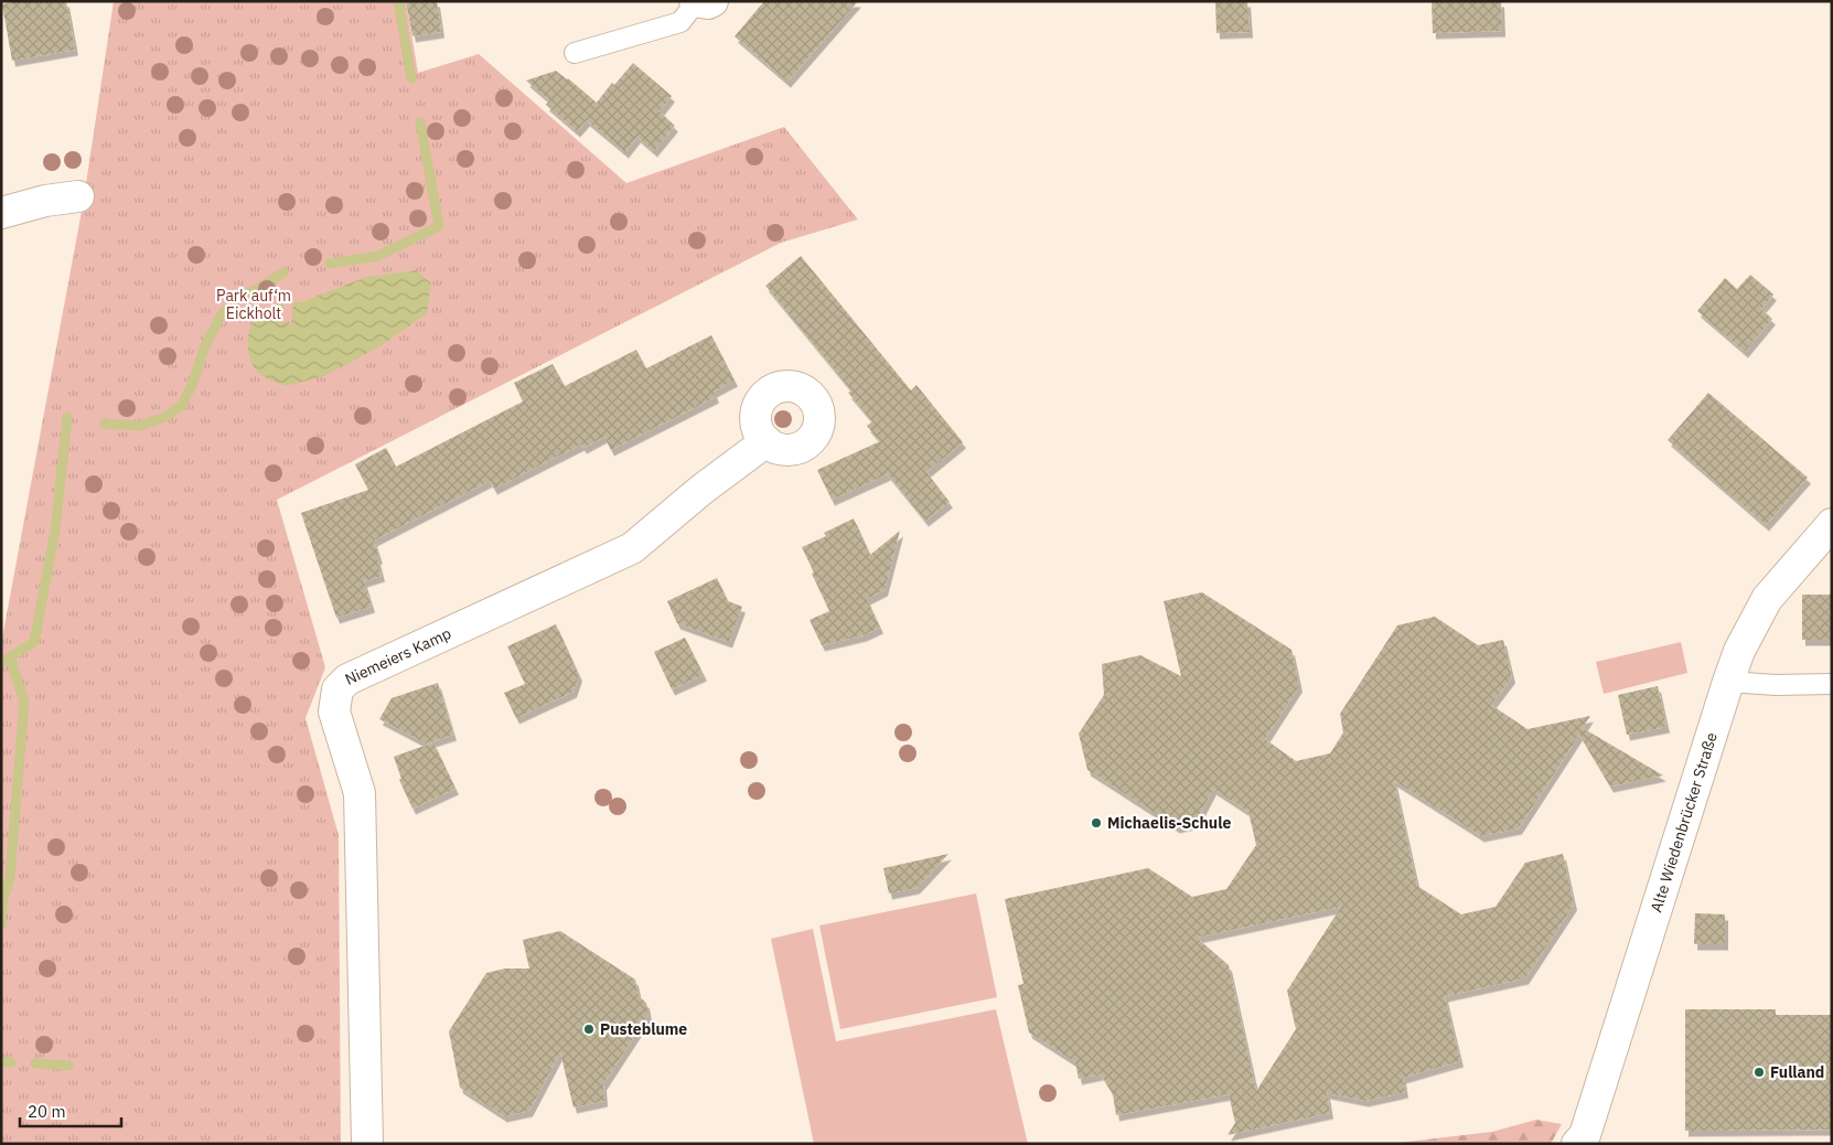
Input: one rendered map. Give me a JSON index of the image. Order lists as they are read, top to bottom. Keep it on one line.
{"streets":{"street":["Niemeiers Kamp","Alte Wiedenbrücker Straße"]},"parks":["Park auf‘m Eickholt"],"places":["Michaelis-Schule","Pusteblume","Fulland"],"scale_bar":"20 m"}
